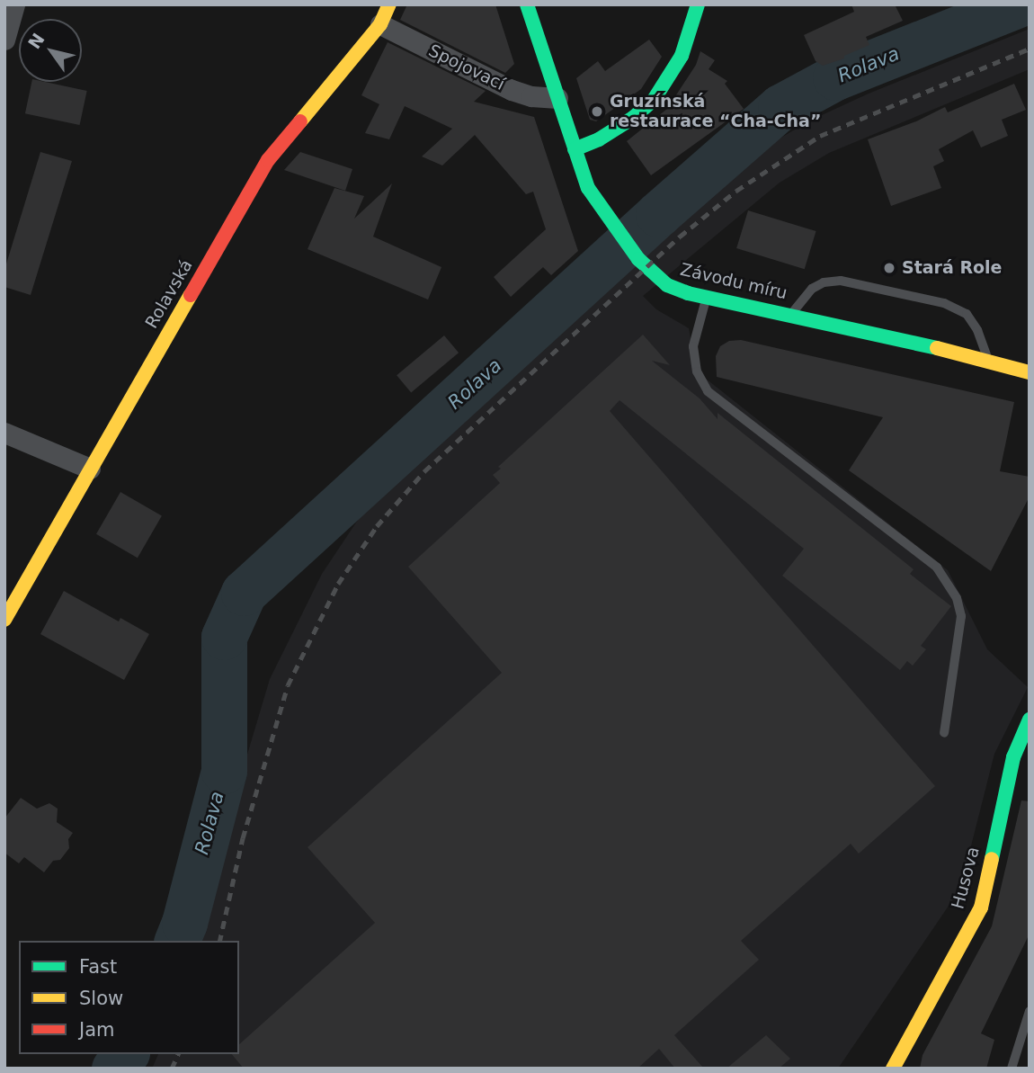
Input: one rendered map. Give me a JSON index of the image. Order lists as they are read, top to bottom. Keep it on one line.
{"streets":{"street":["Spojovací","Závodu míru","Rolavská","Husova"]},"crossings":[["Spojovací","Závodu míru"],["Spojovací","Rolavská"]],"water":["Rolava"],"places":["Gruzínská restaurace “Cha-Cha”","Stará Role"],"legend":["Fast","Slow","Jam"],"north":"top left"}
